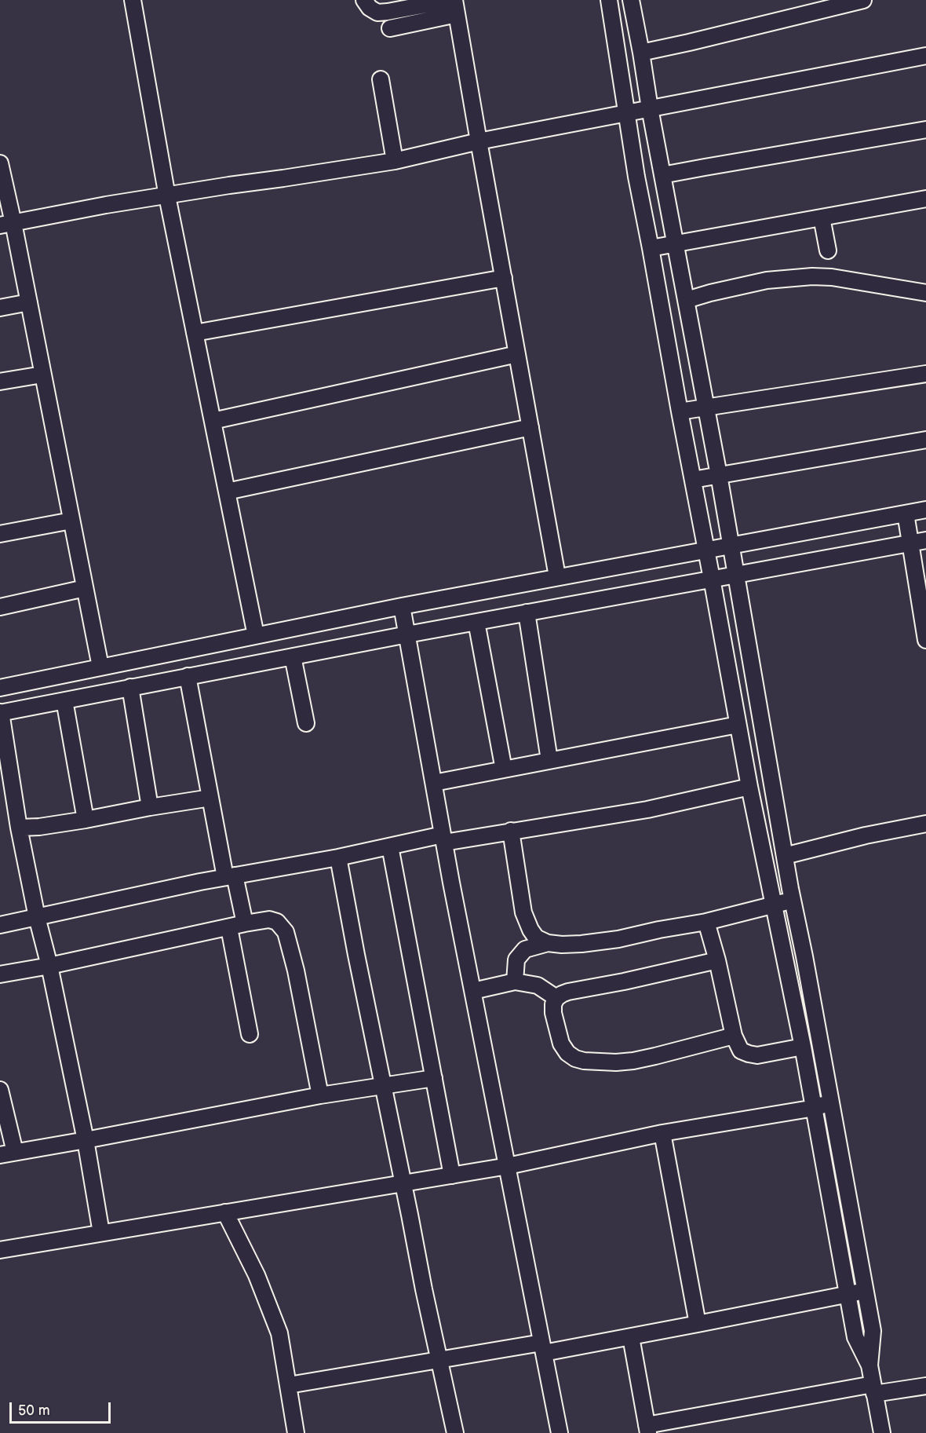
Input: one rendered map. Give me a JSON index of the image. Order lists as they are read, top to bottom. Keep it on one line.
{"scale_bar":"50 m"}
